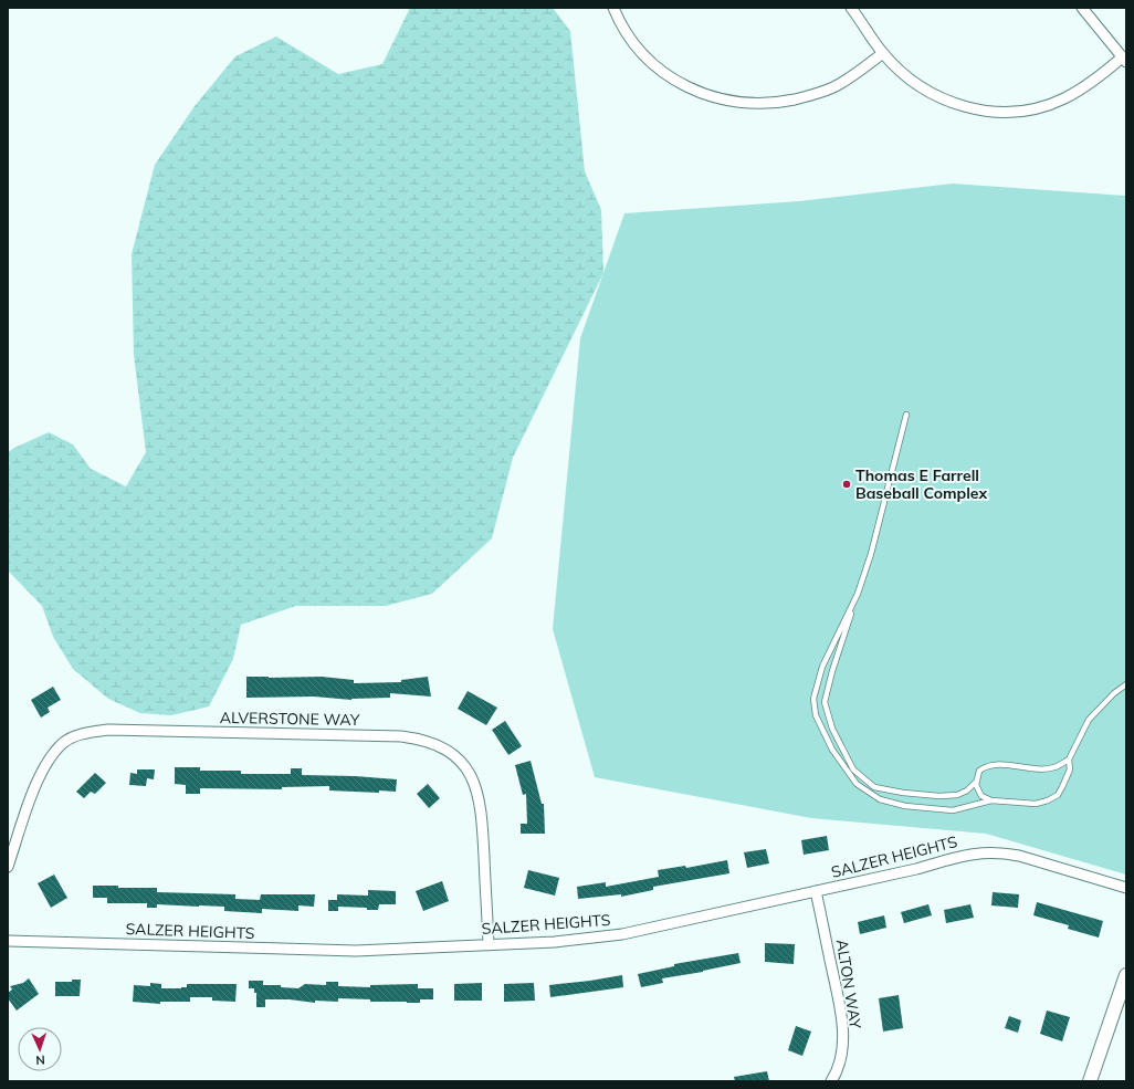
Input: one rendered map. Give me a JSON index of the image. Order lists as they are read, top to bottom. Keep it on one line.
{"streets":{"street":["ALVERSTONE WAY","SALZER HEIGHTS","ALTON WAY"]},"crossings":[["ALVERSTONE WAY","SALZER HEIGHTS"],["SALZER HEIGHTS","ALTON WAY"]],"places":["Thomas E Farrell Baseball Complex"],"north":"bottom"}
